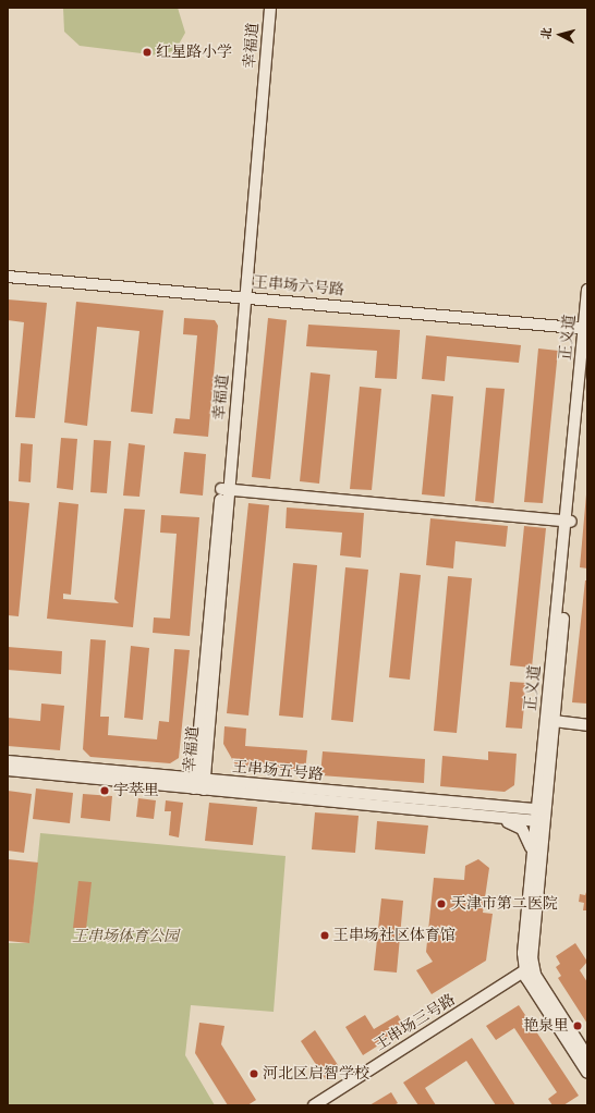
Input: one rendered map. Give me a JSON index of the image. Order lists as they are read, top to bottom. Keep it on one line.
{"streets":{"street":["幸福道","王串场六号路","正义道","王串场五号路","王串场三号路"]},"crossings":[["幸福道","王串场六号路"],["幸福道","王串场五号路"],["王串场六号路","正义道"],["正义道","王串场五号路"],["正义道","王串场三号路"]],"parks":["王串场体育公园"],"places":["红星路小学","宇萃里","天津市第二医院","王串场社区体育馆","艳泉里","河北区启智学校"],"north":"left"}
